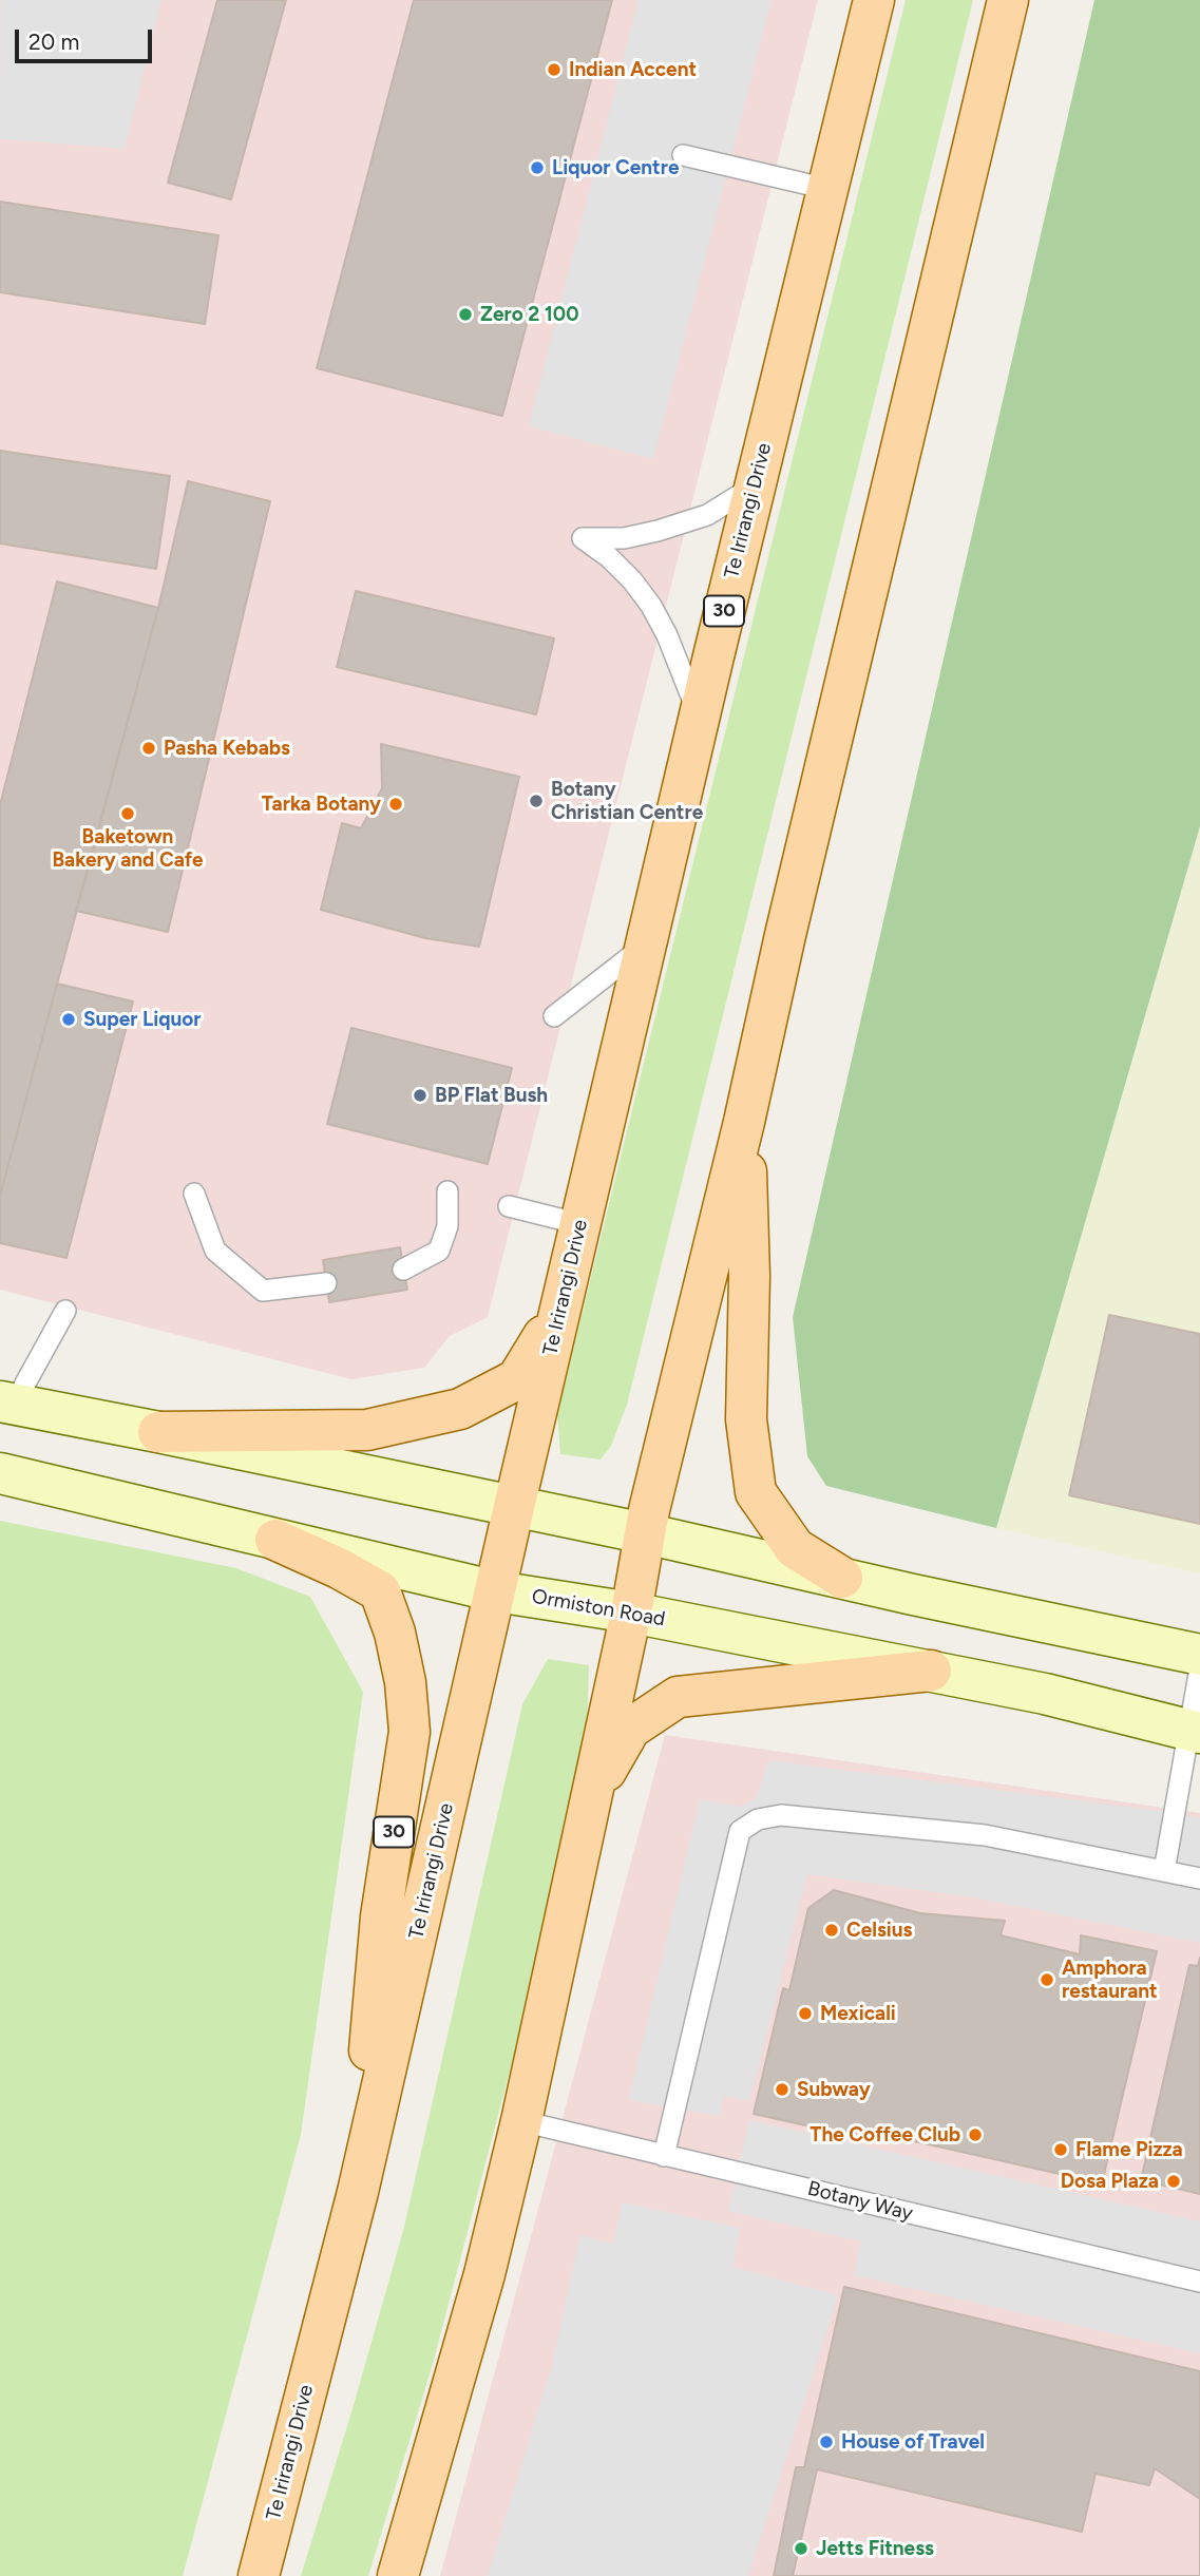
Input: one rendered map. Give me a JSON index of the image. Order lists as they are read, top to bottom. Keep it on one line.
{"streets":{"main road":["Te Irirangi Drive","30","Ormiston Road"],"lane":["Botany Way"]},"crossings":[["Te Irirangi Drive","30"],["Te Irirangi Drive","Ormiston Road"],["30","Ormiston Road"]],"places":["Indian Accent","Liquor Centre","Zero 2 100","Pasha Kebabs","Botany Christian Centre","Tarka Botany","Baketown Bakery and Cafe","Super Liquor","BP Flat Bush","Celsius","Amphora restaurant","Mexicali","Subway","The Coffee Club","Flame Pizza","Dosa Plaza","House of Travel","Jetts Fitness"],"scale_bar":"20 m"}
